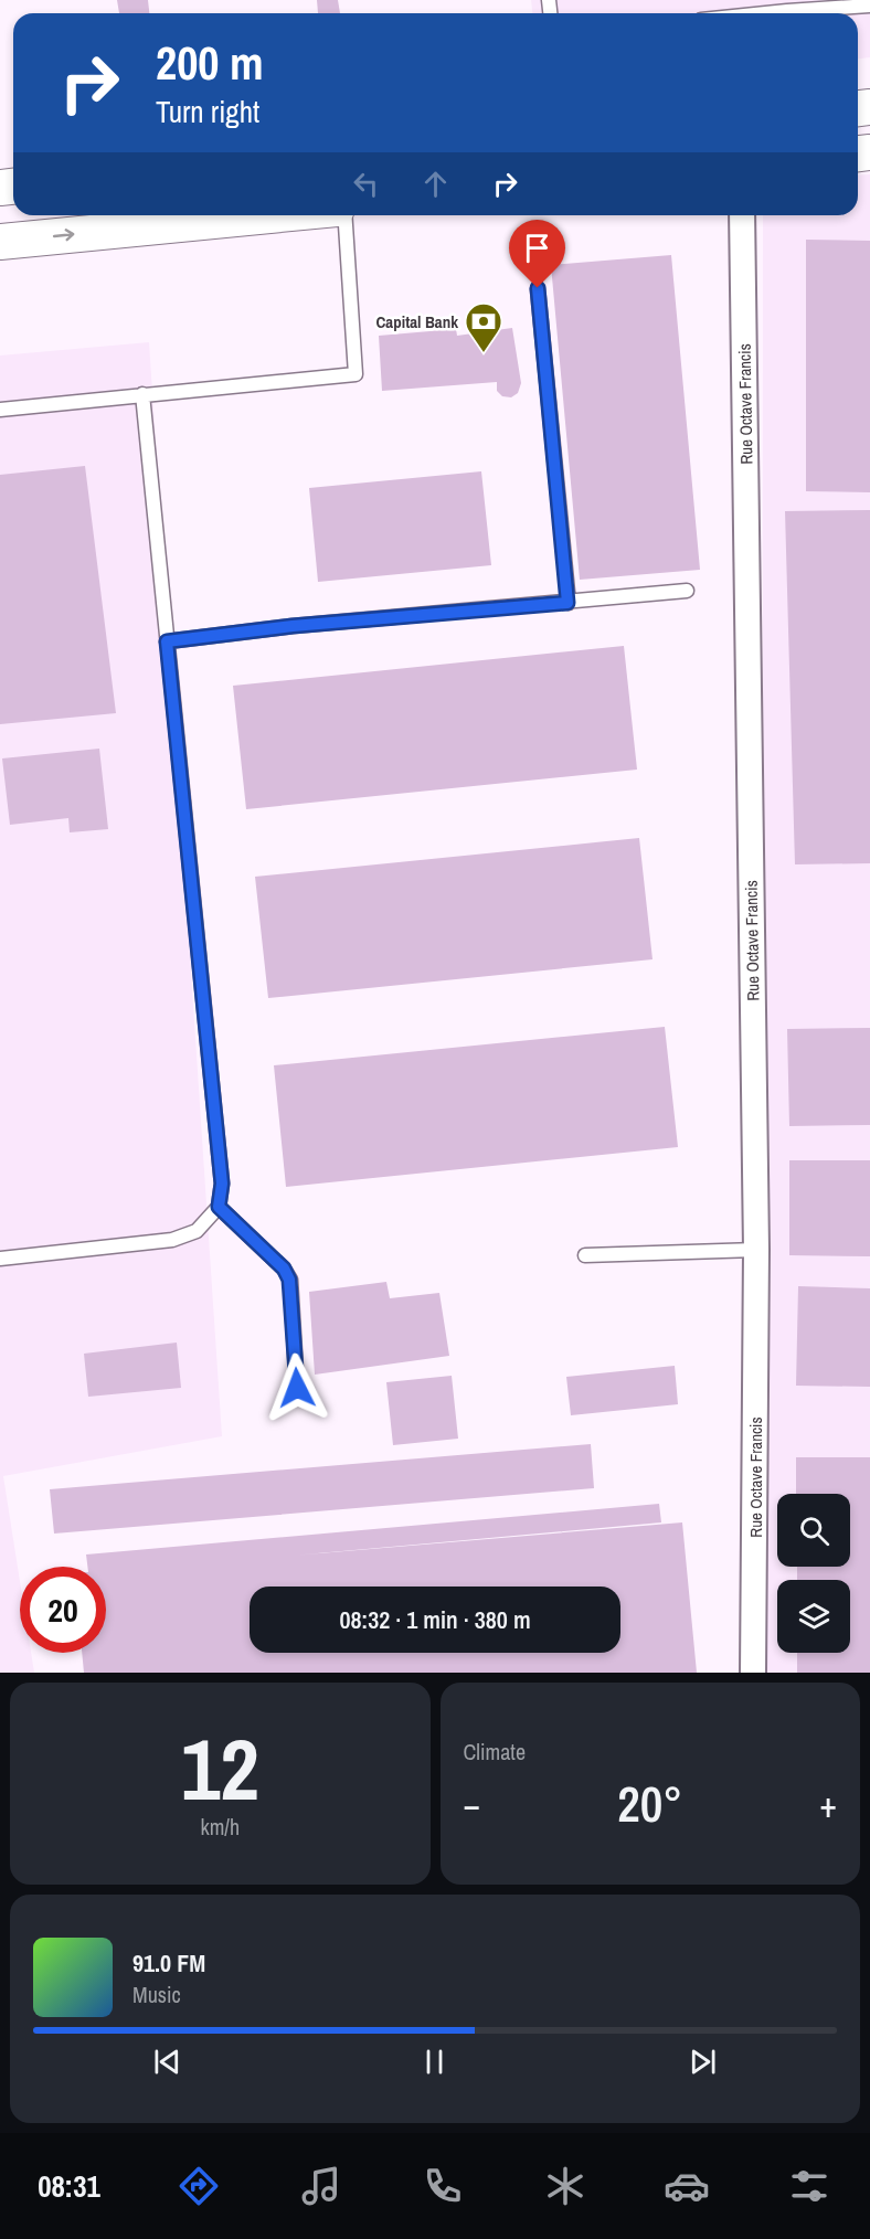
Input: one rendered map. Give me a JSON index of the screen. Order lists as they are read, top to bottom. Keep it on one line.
{"streets":{"street":["Rue Octave Francis"]},"places":{"bank":["Capital Bank"]},"page":{"turn":["200 m","Turn right"],"limit":"20","trip":"08:32 · 1 min · 380 m","tile":[["12","km/h"],"Climate"],"heat":["−","20°","+"],"song":["91.0 FM","Music"],"tabs":"08:31"}}
